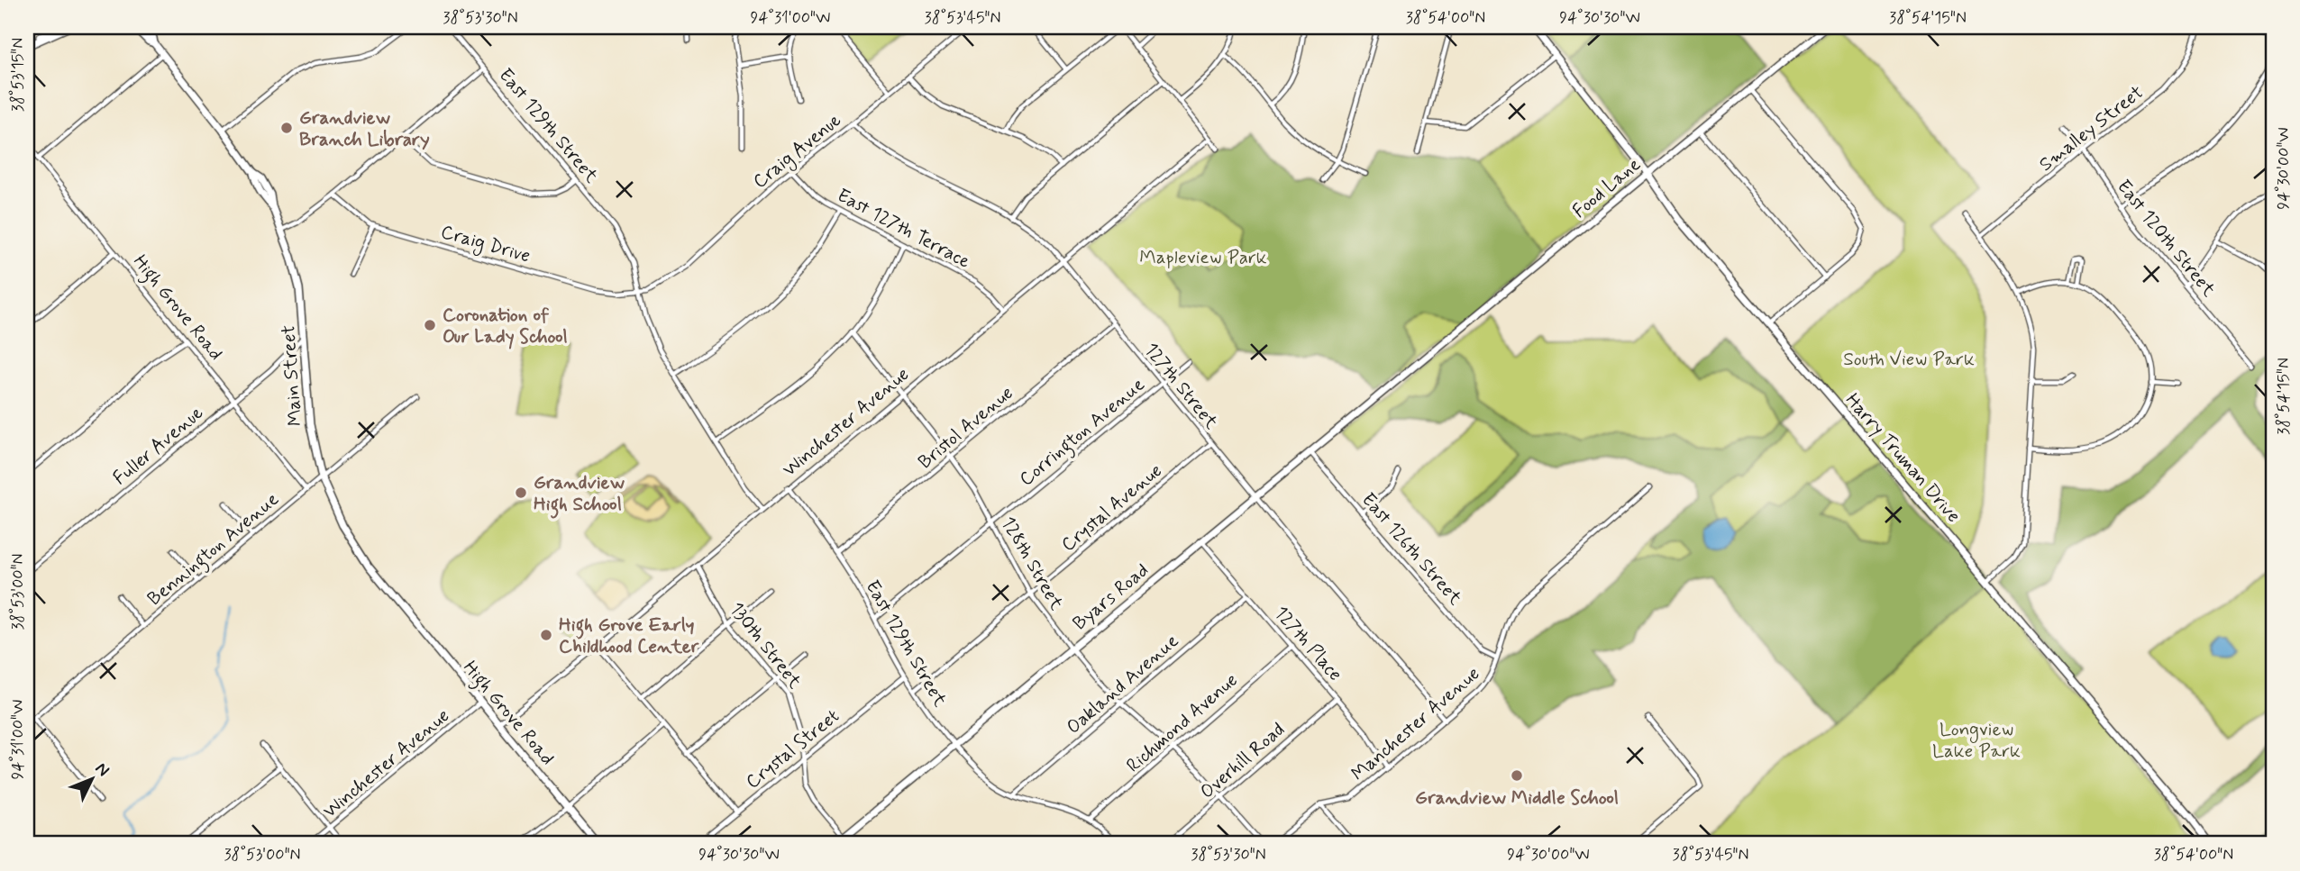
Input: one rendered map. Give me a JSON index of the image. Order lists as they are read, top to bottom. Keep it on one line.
{"streets":{"main road":["Food Lane","High Grove Road","Main Street","Harry Truman Drive","Byars Road"],"street":["East 129th Street","Smalley Street","Craig Avenue","East 127th Terrace","East 120th Street","Craig Drive","127th Street","Winchester Avenue","Bristol Avenue","Corrington Avenue","Fuller Avenue","Crystal Avenue","Bennington Avenue","East 126th Street","128th Street","127th Place","130th Street","Oakland Avenue","Richmond Avenue","Manchester Avenue","Crystal Street","Overhill Road"]},"crossings":[["East 129th Street","Craig Avenue"],["East 129th Street","Craig Drive"],["East 129th Street","Winchester Avenue"],["East 129th Street","Bristol Avenue"],["East 129th Street","Corrington Avenue"],["East 129th Street","Crystal Avenue"],["East 129th Street","Byars Road"],["East 129th Street","Oakland Avenue"],["East 129th Street","Richmond Avenue"],["East 129th Street","Crystal Street"],["Smalley Street","East 120th Street"],["Craig Avenue","East 127th Terrace"],["Craig Avenue","Craig Drive"],["Craig Avenue","127th Street"],["Food Lane","Harry Truman Drive"],["Food Lane","Byars Road"],["East 127th Terrace","Winchester Avenue"],["High Grove Road","Main Street"],["High Grove Road","Winchester Avenue"],["High Grove Road","Fuller Avenue"],["High Grove Road","Bennington Avenue"],["Main Street","Fuller Avenue"],["Main Street","Bennington Avenue"],["127th Street","Winchester Avenue"],["127th Street","Bristol Avenue"],["127th Street","Corrington Avenue"],["127th Street","Crystal Avenue"],["127th Street","Byars Road"],["127th Street","Manchester Avenue"],["Winchester Avenue","128th Street"],["Winchester Avenue","130th Street"],["Bristol Avenue","128th Street"],["Corrington Avenue","128th Street"],["Crystal Avenue","128th Street"],["East 126th Street","Byars Road"],["East 126th Street","Manchester Avenue"],["128th Street","Byars Road"],["128th Street","Oakland Avenue"],["128th Street","Richmond Avenue"],["128th Street","Overhill Road"],["Byars Road","127th Place"],["Byars Road","130th Street"],["127th Place","Oakland Avenue"],["127th Place","Richmond Avenue"],["127th Place","Manchester Avenue"],["127th Place","Overhill Road"],["130th Street","Crystal Street"]],"parks":["Mapleview Park","South View Park","Longview Lake Park"],"places":["Grandview Branch Library","Coronation of Our Lady School","Grandview High School","High Grove Early Childhood Center","Grandview Middle School"],"north":"top right","coordinates":["38°53'30\"N","94°31'00\"W","38°53'45\"N","38°54'00\"N","94°30'30\"W","38°54'15\"N","38°53'15\"N","94°30'00\"W","38°53'00\"N"]}
